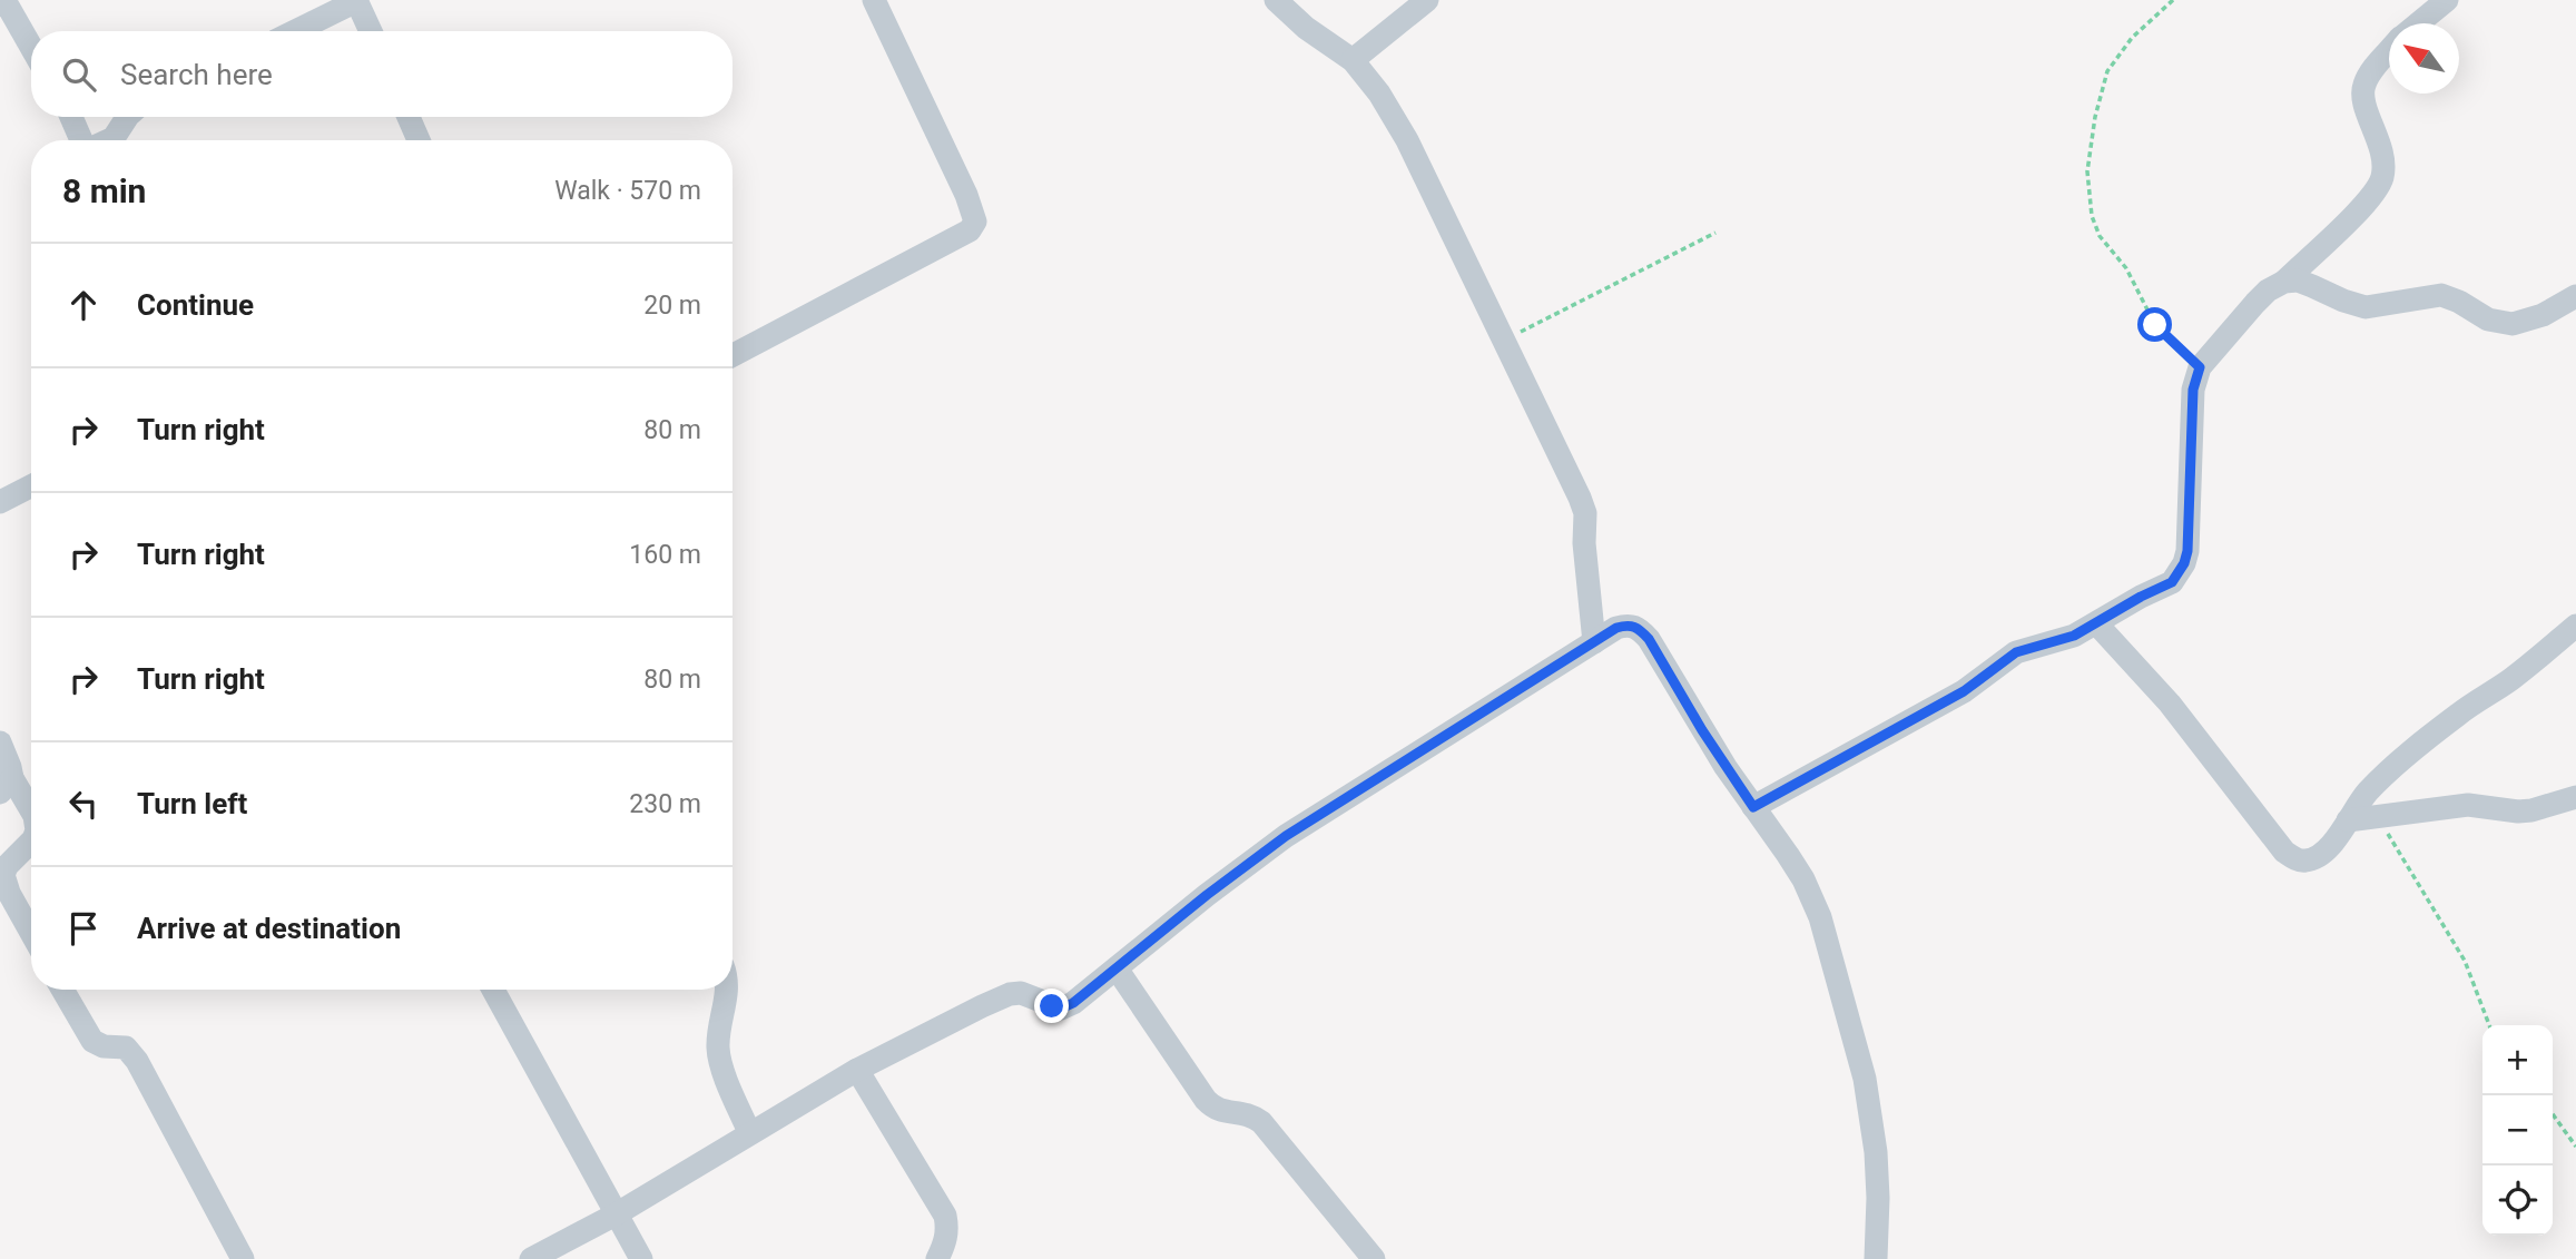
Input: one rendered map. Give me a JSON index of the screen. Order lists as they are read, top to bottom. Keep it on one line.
{"north":"top left","page":{"search":"Search here","heading":["8 min","Walk · 570 m"],"list":[["Continue","20 m"],["Turn right","80 m"],["Turn right","160 m"],["Turn right","80 m"],["Turn left","230 m"],"Arrive at destination"],"map_buttons":["+","−"]}}
